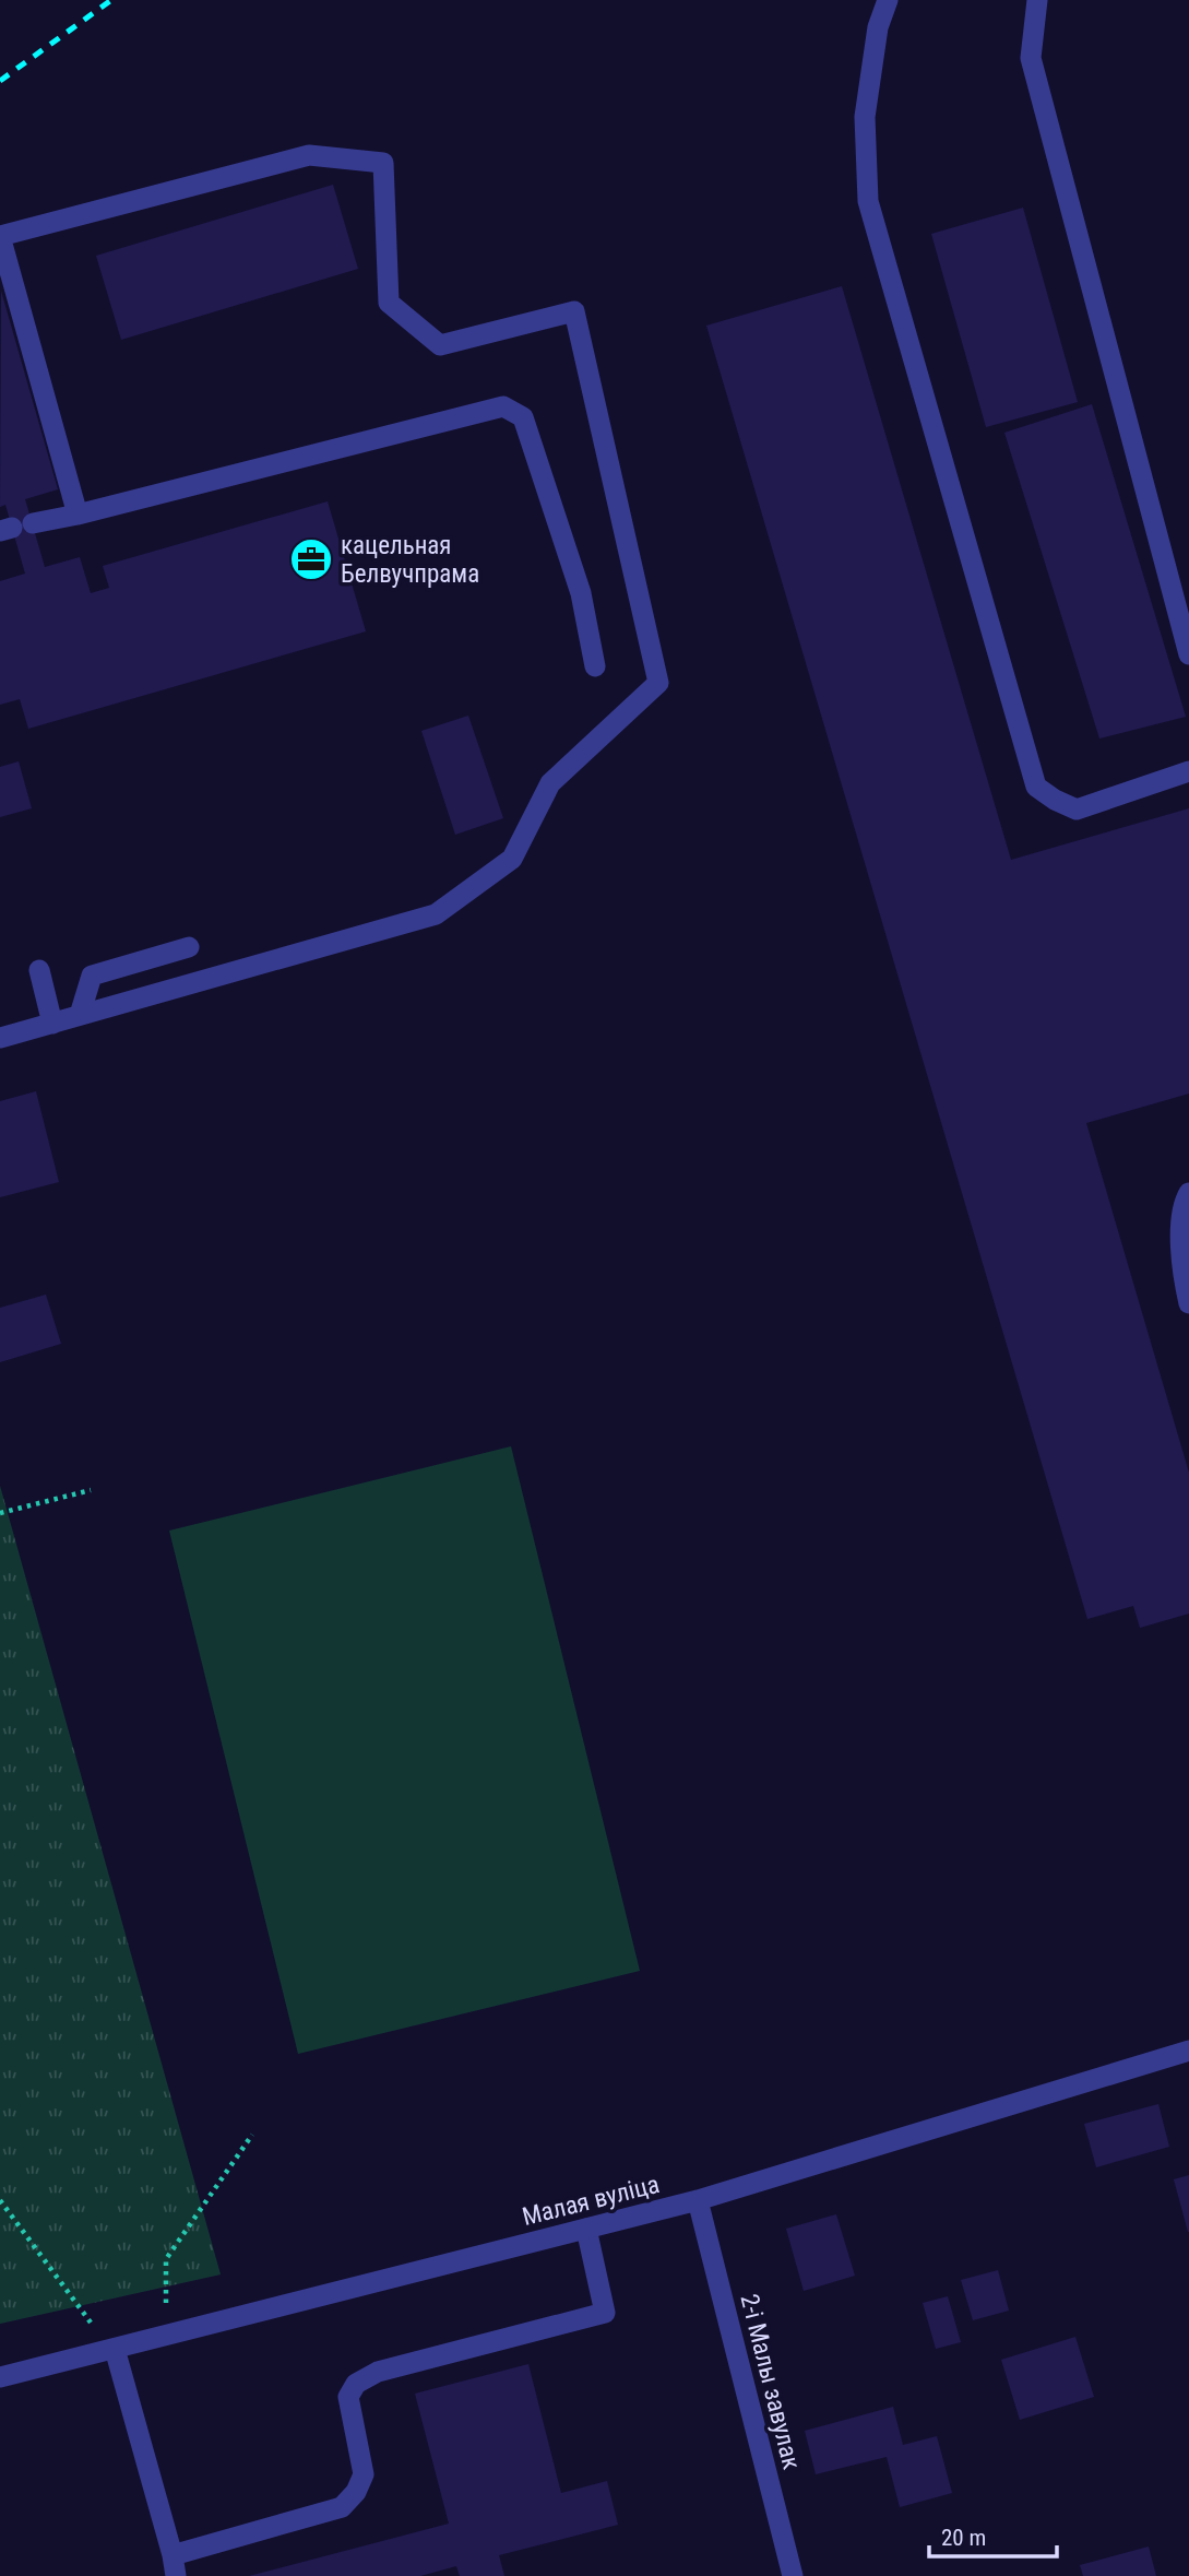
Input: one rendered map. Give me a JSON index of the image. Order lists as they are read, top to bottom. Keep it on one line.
{"streets":{"street":["Малая вуліца","2-і Малы завулак"]},"crossings":[["Малая вуліца","2-і Малы завулак"]],"places":{"office":["кацельная Белвучпрама"]},"scale_bar":"20 m"}
